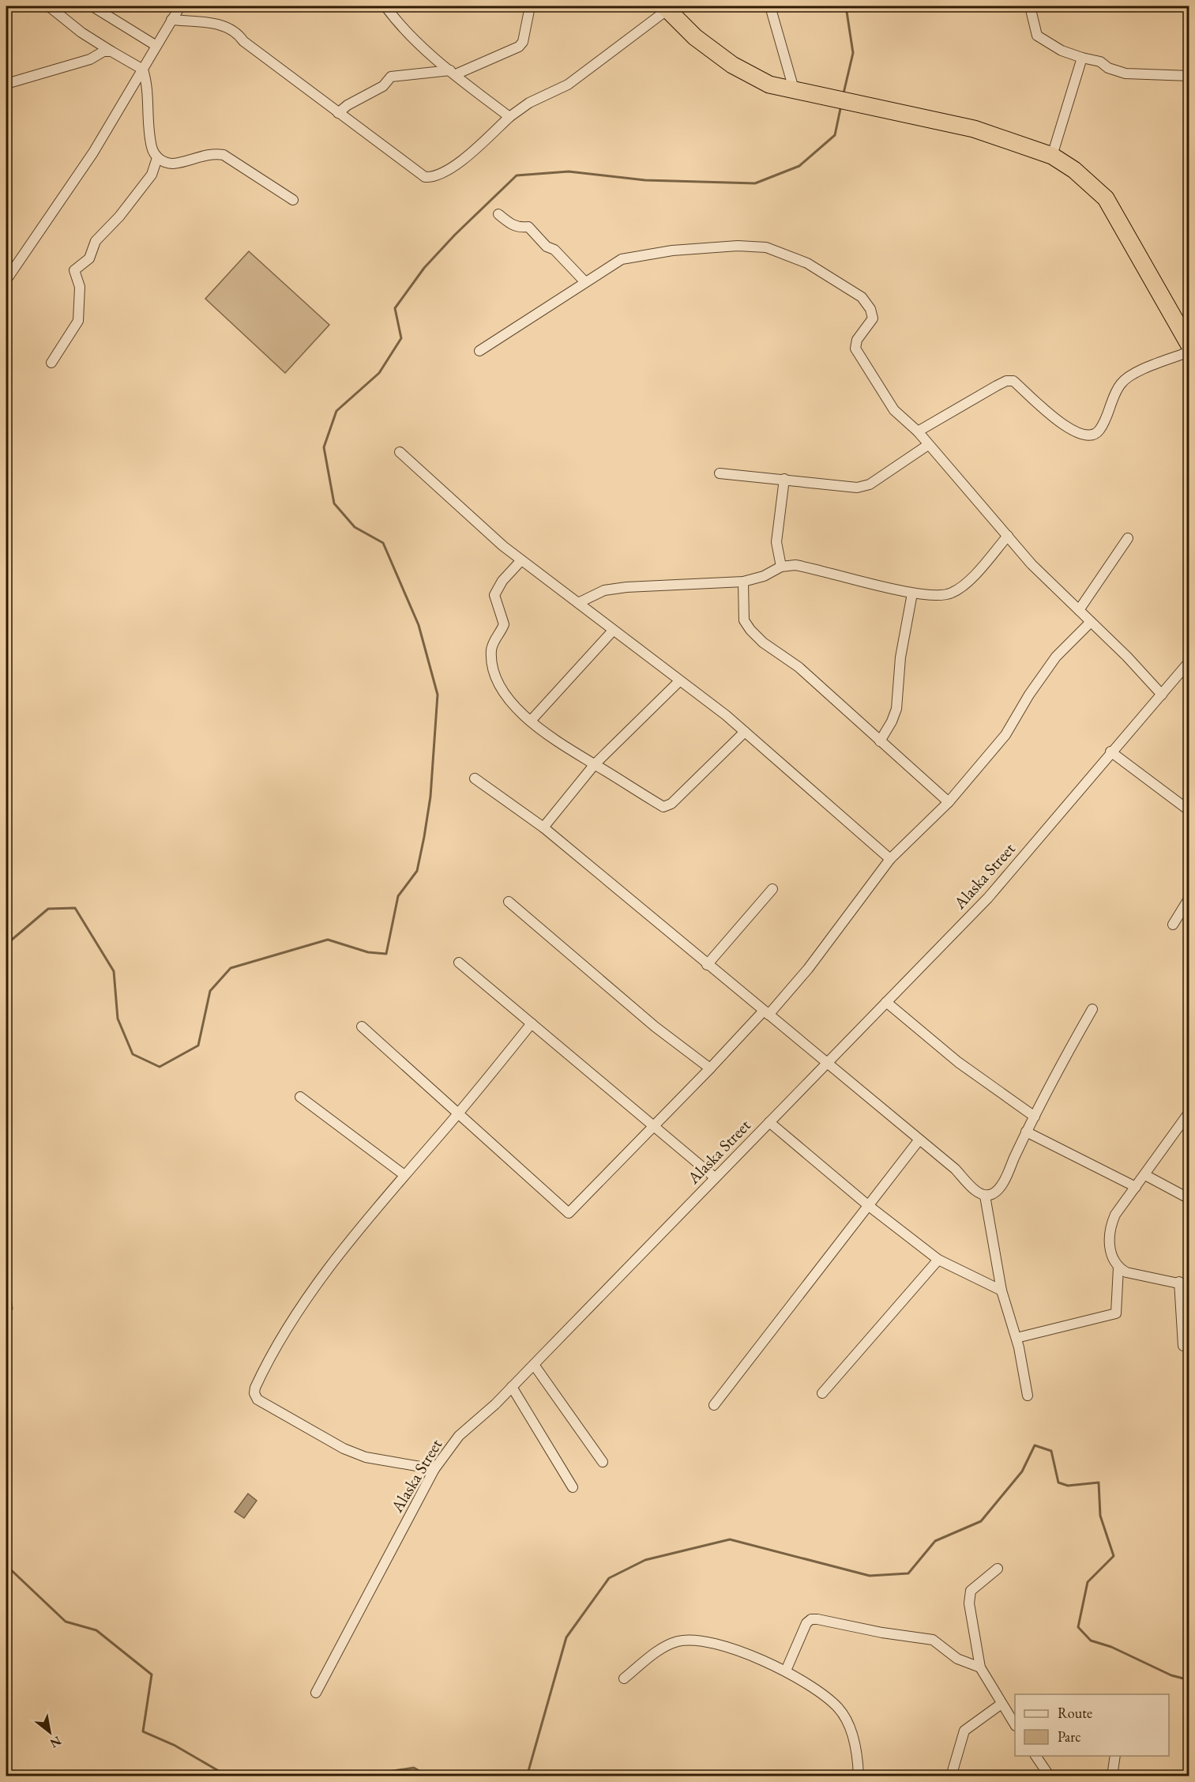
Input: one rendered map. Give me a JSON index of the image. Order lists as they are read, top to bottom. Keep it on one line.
{"streets":{"street":["Alaska Street"]},"legend":["Route","Parc"],"north":"bottom right"}
